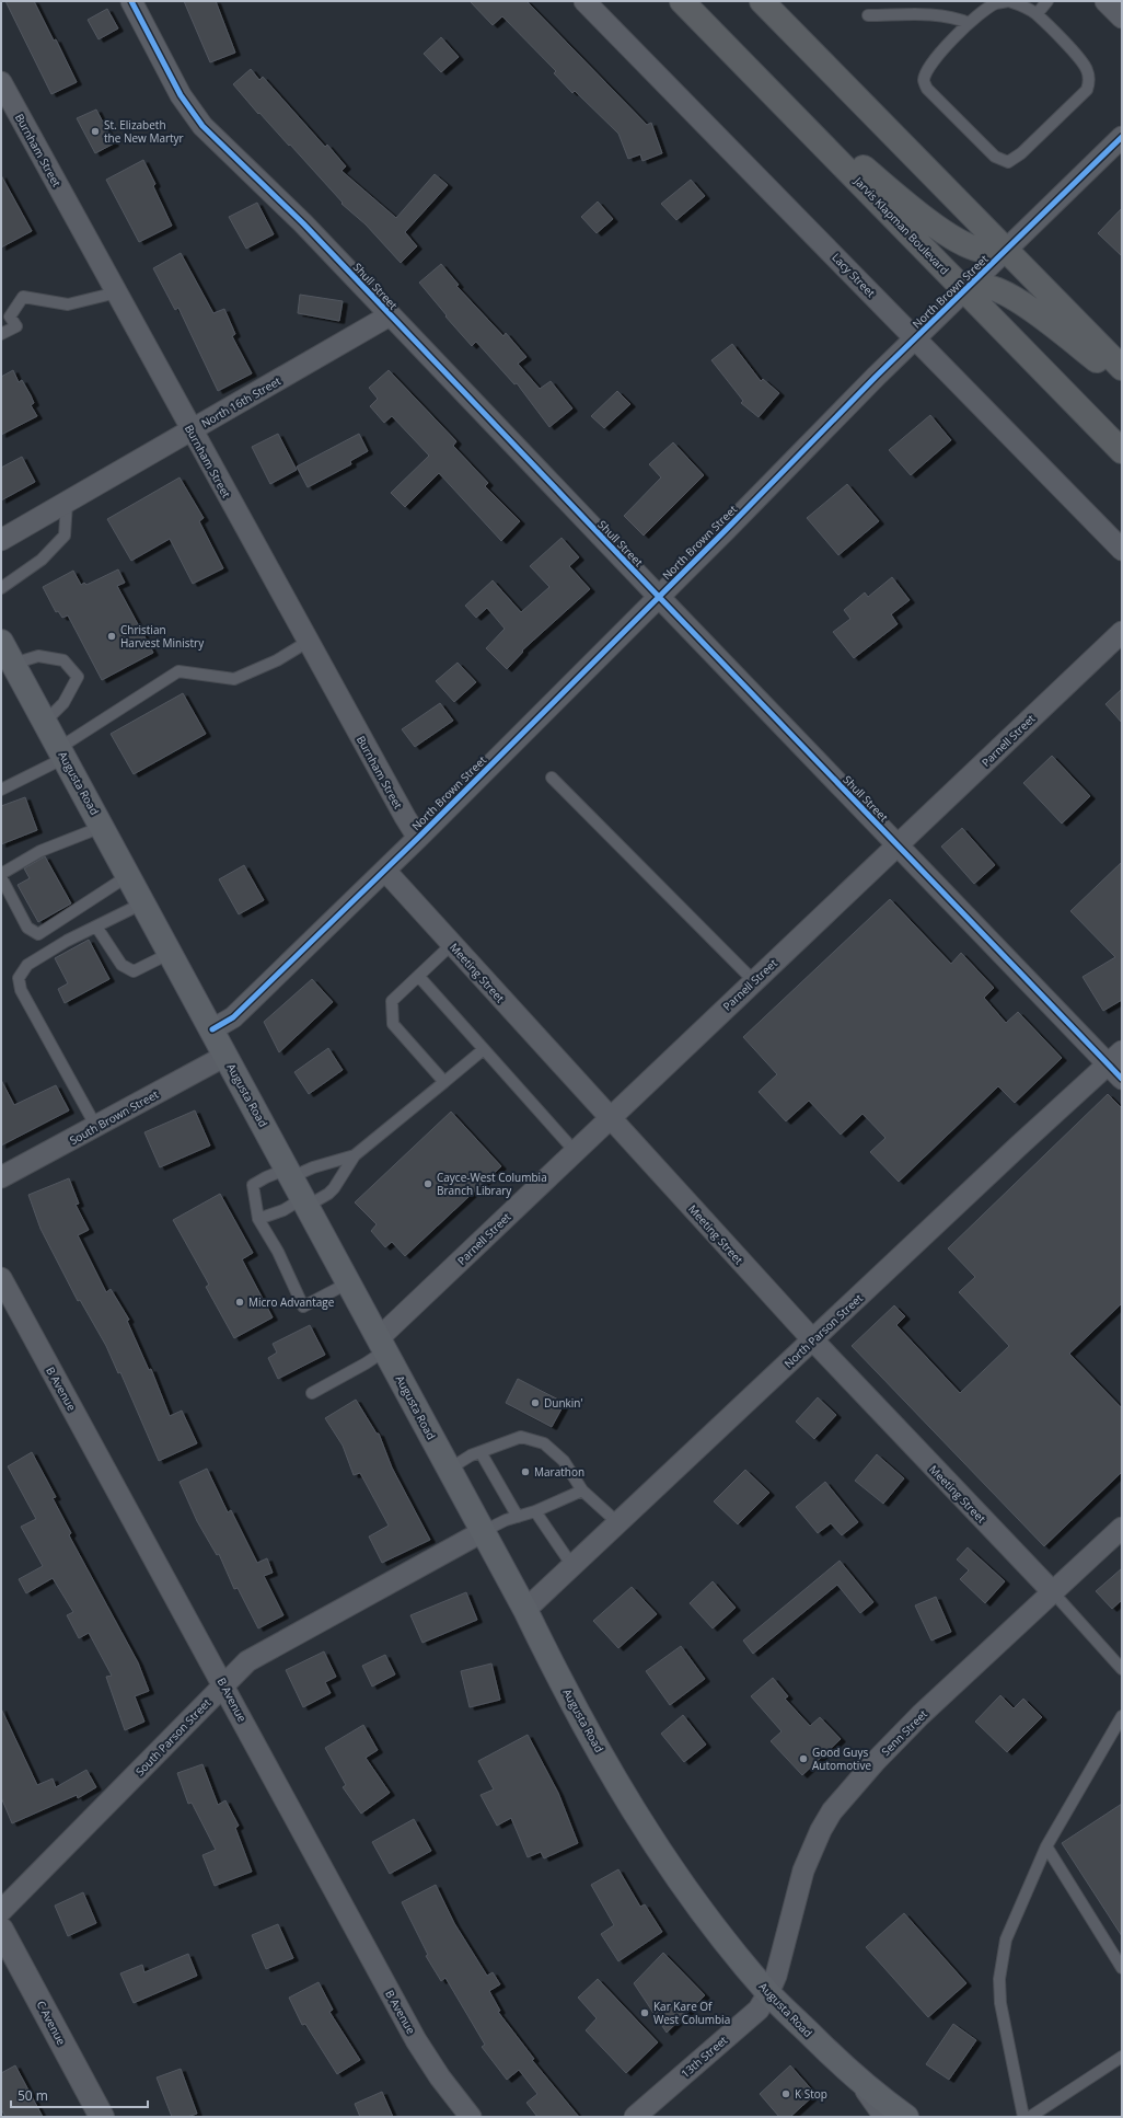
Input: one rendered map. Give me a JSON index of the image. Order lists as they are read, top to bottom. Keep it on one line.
{"streets":{"highway":["Jarvis Klapman Boulevard"],"main road":["Augusta Road"],"street":["Burnham Street","Lacy Street","Shull Street","North Brown Street","North 16th Street","Parnell Street","Meeting Street","South Brown Street","North Parson Street","B Avenue","Senn Street","South Parson Street","C Avenue","13th Street"]},"crossings":[["Burnham Street","North Brown Street"],["Burnham Street","North 16th Street"],["Jarvis Klapman Boulevard","North Brown Street"],["Lacy Street","North Brown Street"],["Shull Street","North Brown Street"],["Shull Street","North 16th Street"],["Shull Street","Parnell Street"],["Shull Street","North Parson Street"],["North Brown Street","Augusta Road"],["North Brown Street","Meeting Street"],["Parnell Street","Augusta Road"],["Parnell Street","Meeting Street"],["Augusta Road","South Brown Street"],["Augusta Road","North Parson Street"],["Augusta Road","Senn Street"],["Augusta Road","South Parson Street"],["Augusta Road","13th Street"],["Meeting Street","North Parson Street"],["Meeting Street","Senn Street"],["B Avenue","South Parson Street"],["Senn Street","13th Street"]],"places":["St. Elizabeth the New Martyr","Christian Harvest Ministry","Cayce-West Columbia Branch Library","Micro Advantage","Dunkin'","Marathon","Good Guys Automotive","Kar Kare Of West Columbia","K Stop"],"scale_bar":"50 m"}
